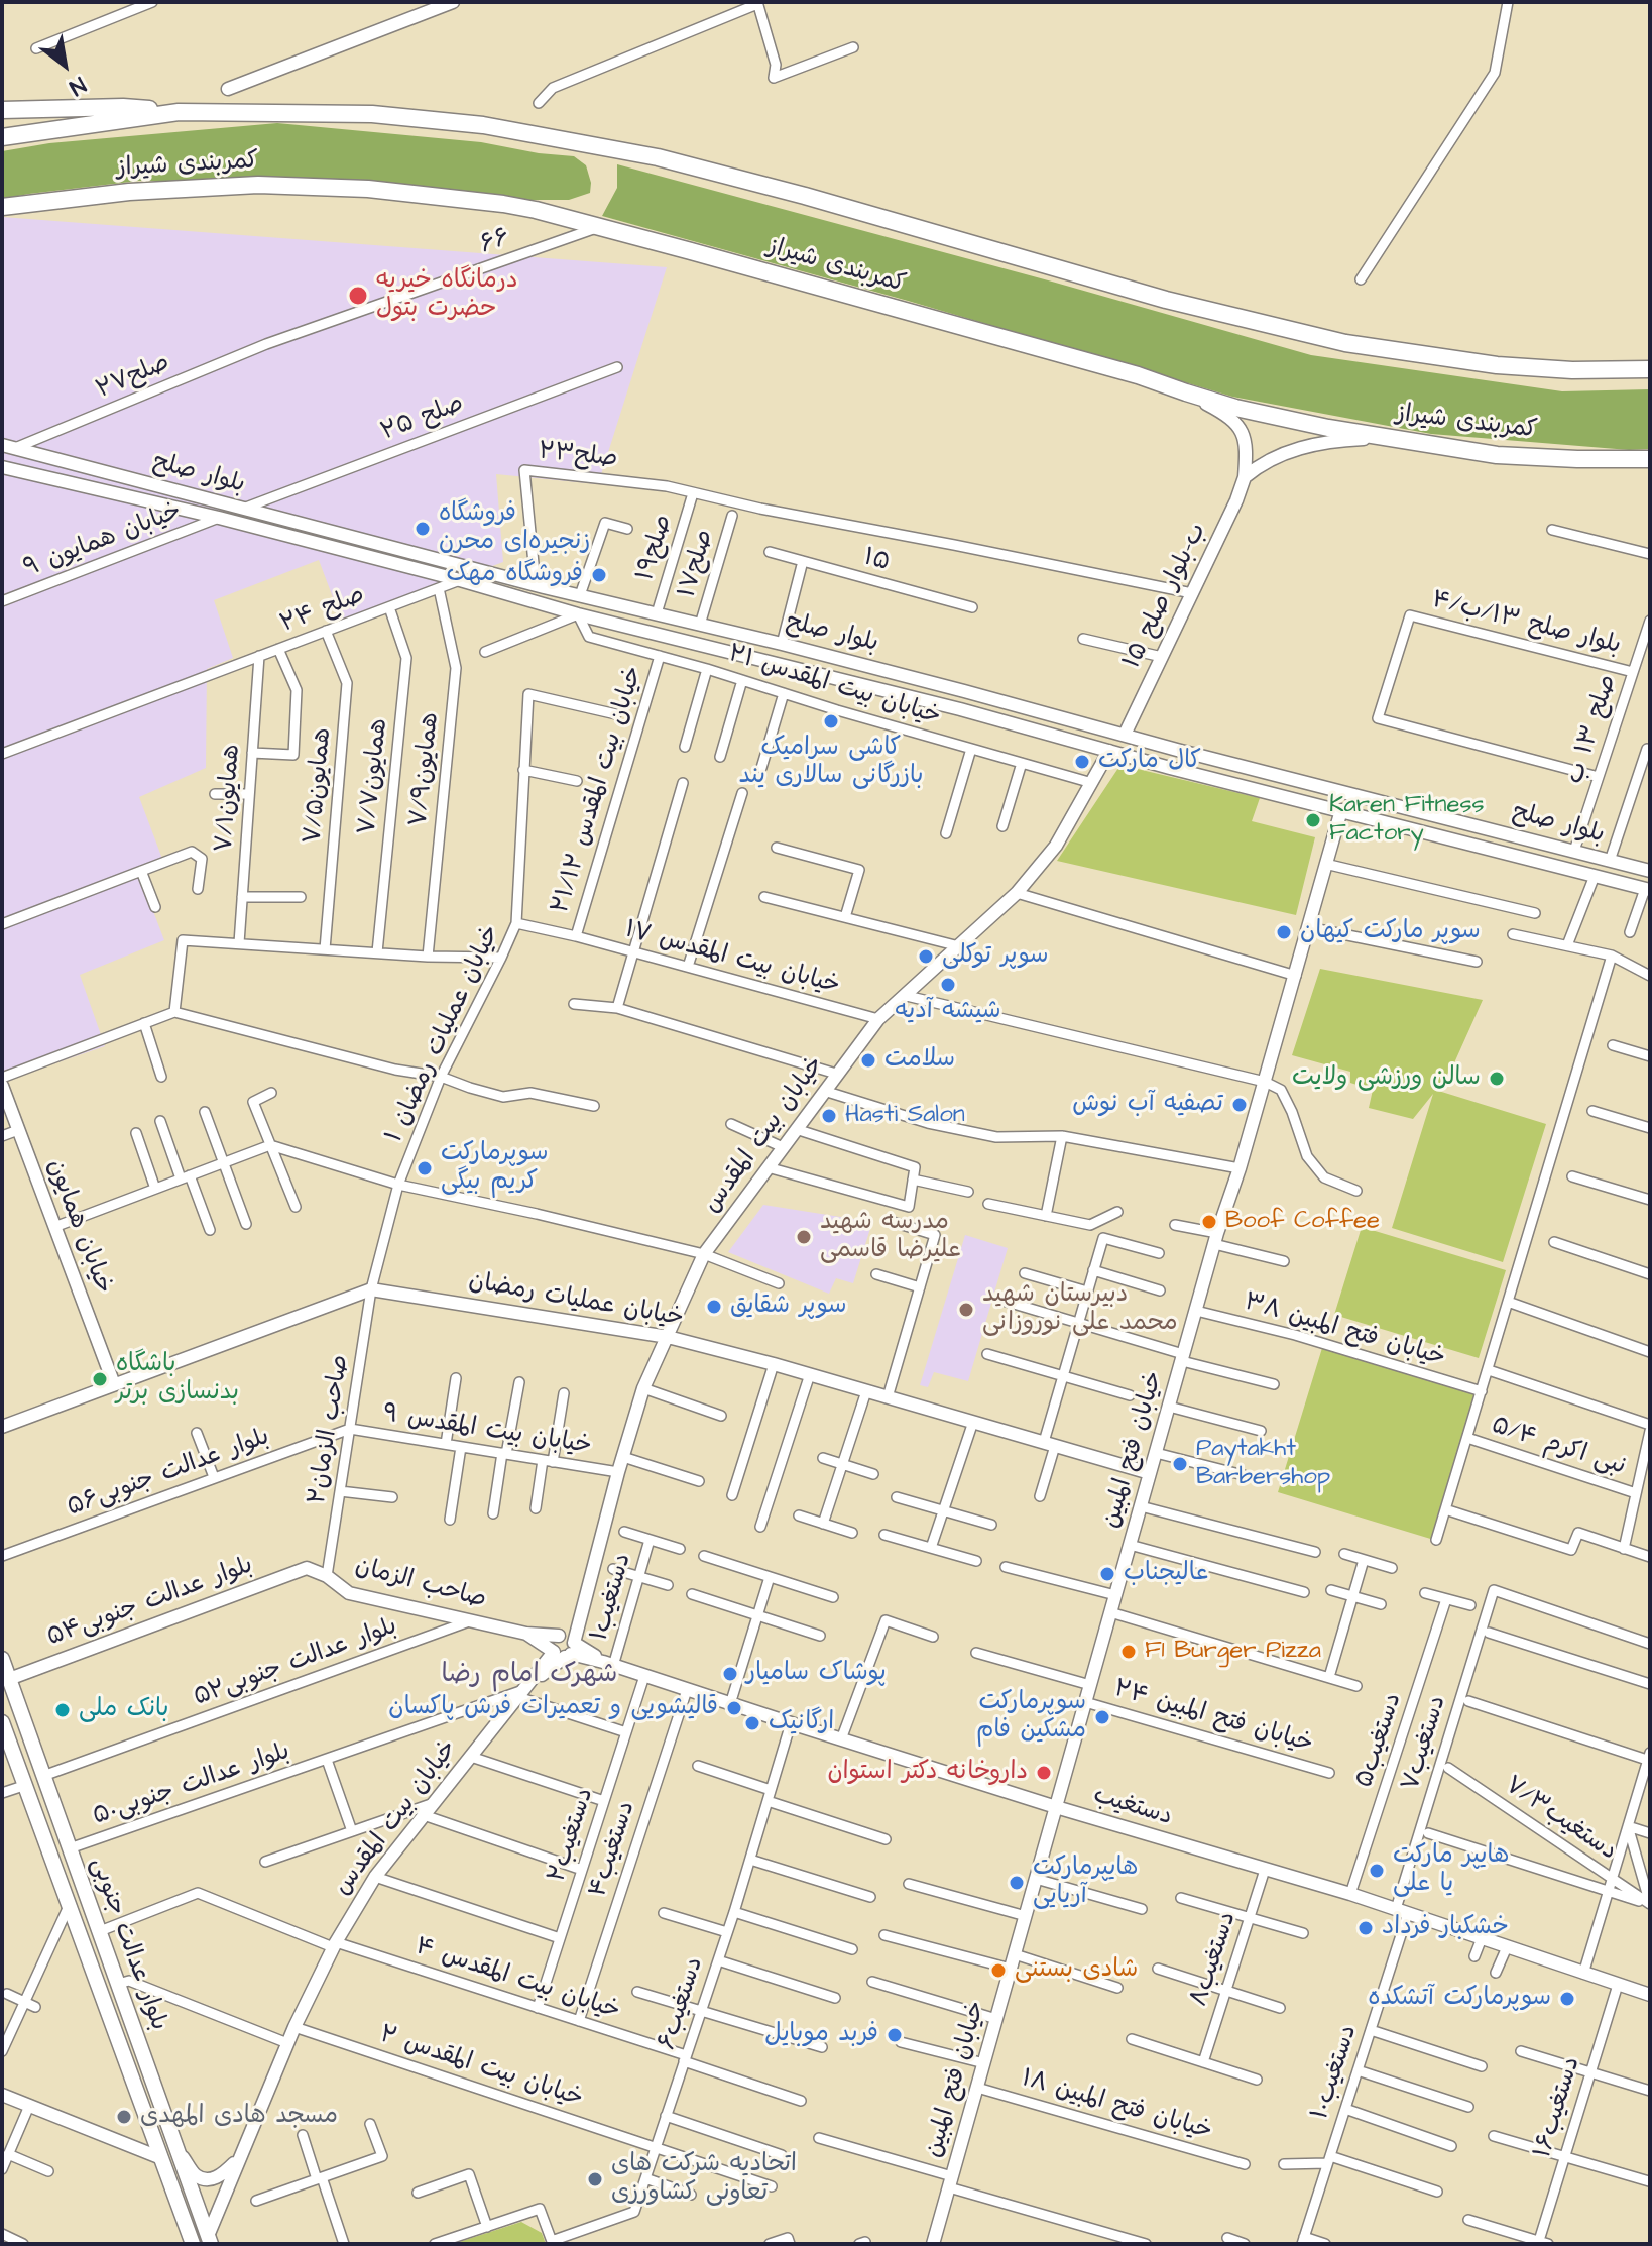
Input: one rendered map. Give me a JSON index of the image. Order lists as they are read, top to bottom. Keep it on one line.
{"streets":{"highway":["کمربندی شیراز"],"main road":["بلوار عدالت جنوبی"],"street":["۶۶","صلح۲۷","صلح ۲۵","صلح۲۳","بلوار صلح","خیابان همایون ۹","صلح۱۹","۱۵","صلح۱۷","۱۵ ب-بلوار صلح","صلح ۲۴","بلوار صلح ۱۳/ب/۴","خیابان بیت المقدس ۲۱","صلح ۱۳ ب","همایون۷/۹","همایون۷/۷","همایون۷/۵","خیابان بیت المقدس ۲۱/۱۲","همایون۷/۱","خیابان بیت المقدس ۱۷","خیابان عملیات رمضان ۱","خیابان بیت المقدس","خیابان همایون","خیابان عملیات رمضان","خیابان فتح المبین ۳۸","۲صاحب الزمان","خیابان بیت المقدس ۹","نبی اکرم ۵/۴","خیابان فتح المبین","بلوار عدالت جنوبی۵۶","صاحب الزمان","دستغیب۱","بلوار عدالت جنوبی۵۴","بلوار عدالت جنوبی۵۲","خیابان فتح المبین ۲۴","دستغیب۵","دستغیب۷","بلوار عدالت جنوبی۵۰","دستغیب","دستغیب۷/۳","۲دستغیب","دستغیب۴","دستغیب۸","خیابان بیت المقدس ۴","دستغیب۶","خیابان بیت المقدس ۲","دستغیب۱۰","خیابان فتح المبین ۱۸","دستغیب۱۶"]},"crossings":[["کمربندی شیراز","۶۶"],["۶۶","صلح۲۷"],["صلح۲۷","بلوار صلح"],["صلح ۲۵","بلوار صلح"],["صلح۲۳","بلوار صلح"],["صلح۲۳","صلح۱۹"],["بلوار صلح","خیابان همایون ۹"],["بلوار صلح","صلح۱۹"],["بلوار صلح","صلح۱۷"],["بلوار صلح","۱۵ ب-بلوار صلح"],["بلوار صلح","صلح ۲۴"],["بلوار صلح","خیابان بیت المقدس ۲۱"],["بلوار صلح","صلح ۱۳ ب"],["بلوار صلح","خیابان بیت المقدس"],["بلوار صلح","خیابان فتح المبین"],["صلح ۲۴","همایون۷/۹"],["صلح ۲۴","همایون۷/۷"],["صلح ۲۴","همایون۷/۵"],["صلح ۲۴","همایون۷/۱"],["بلوار صلح ۱۳/ب/۴","صلح ۱۳ ب"],["خیابان بیت المقدس ۲۱","خیابان بیت المقدس ۲۱/۱۲"],["خیابان بیت المقدس ۲۱","خیابان بیت المقدس"],["خیابان بیت المقدس ۲۱/۱۲","خیابان بیت المقدس ۱۷"],["خیابان بیت المقدس ۱۷","خیابان عملیات رمضان ۱"],["خیابان بیت المقدس ۱۷","خیابان بیت المقدس"],["خیابان عملیات رمضان ۱","خیابان عملیات رمضان"],["خیابان عملیات رمضان ۱","۲صاحب الزمان"],["خیابان بیت المقدس","خیابان عملیات رمضان"],["خیابان بیت المقدس","خیابان بیت المقدس ۹"],["خیابان بیت المقدس","بلوار عدالت جنوبی۵۰"],["خیابان بیت المقدس","دستغیب"],["خیابان بیت المقدس","بلوار عدالت جنوبی"],["خیابان بیت المقدس","خیابان بیت المقدس ۴"],["خیابان بیت المقدس","خیابان بیت المقدس ۲"],["خیابان همایون","خیابان عملیات رمضان"],["خیابان عملیات رمضان","۲صاحب الزمان"],["خیابان عملیات رمضان","خیابان فتح المبین"],["خیابان فتح المبین ۳۸","خیابان فتح المبین"],["۲صاحب الزمان","خیابان بیت المقدس ۹"],["۲صاحب الزمان","بلوار عدالت جنوبی۵۶"],["۲صاحب الزمان","صاحب الزمان"],["خیابان بیت المقدس ۹","بلوار عدالت جنوبی۵۶"],["خیابان فتح المبین","خیابان فتح المبین ۲۴"],["خیابان فتح المبین","دستغیب"],["خیابان فتح المبین","خیابان فتح المبین ۱۸"],["صاحب الزمان","بلوار عدالت جنوبی۵۴"],["صاحب الزمان","بلوار عدالت جنوبی۵۲"],["صاحب الزمان","دستغیب"],["دستغیب۱","دستغیب"],["بلوار عدالت جنوبی۵۴","بلوار عدالت جنوبی"],["بلوار عدالت جنوبی۵۲","بلوار عدالت جنوبی"],["دستغیب۵","دستغیب"],["دستغیب۷","دستغیب"],["دستغیب۷","دستغیب۱۰"],["بلوار عدالت جنوبی۵۰","بلوار عدالت جنوبی"],["دستغیب","۲دستغیب"],["دستغیب","دستغیب۴"],["دستغیب","دستغیب۸"],["دستغیب","دستغیب۶"],["دستغیب","دستغیب۱۰"],["دستغیب","دستغیب۱۶"],["۲دستغیب","خیابان بیت المقدس ۴"],["دستغیب۴","خیابان بیت المقدس ۴"],["بلوار عدالت جنوبی","خیابان بیت المقدس ۴"],["خیابان بیت المقدس ۴","دستغیب۶"],["دستغیب۶","خیابان بیت المقدس ۲"]],"districts":["شهرک امام رضا"],"places":["درمانگاه خیریه حضرت بتول","فروشگاه زنجیره‌ای محرن","فروشگاه مهک","کاشی سرامیک بازرگانی سالاری یند","کال مارکت","Karen Fitness Factory","سوپر مارکت کیهان","سوپر توکلی","شیشه آدیه","سلامت","سالن ورزشی ولایت","تصفیه آب نوش","Hasti Salon","سوپرمارکت کریم بیگی","Boof Coffee","مدرسه شهید علیرضا قاسمی","سوپر شقایق","دبیرستان شهید محمد علی نوروزانی","باشگاه بدنسازی برتر","Paytakht Barbershop","عالیجناب","F1 Burger Pizza","پوشاک سامیار","قالیشویی و تعمیرات فرش پاکسان","بانک ملی","سوپرمارکت مشکین فام","ارگانیک","داروخانه دکتر استوان","هایپر مارکت یا علی","هایپرمارکت آریایی","خشکبار فرداد","شادی بستنی","سوپرمارکت آتشکده","فربد موبایل","مسجد هادی المهدی","اتحادیه شرکت های تعاونی کشاورزی"],"north":"bottom right"}
